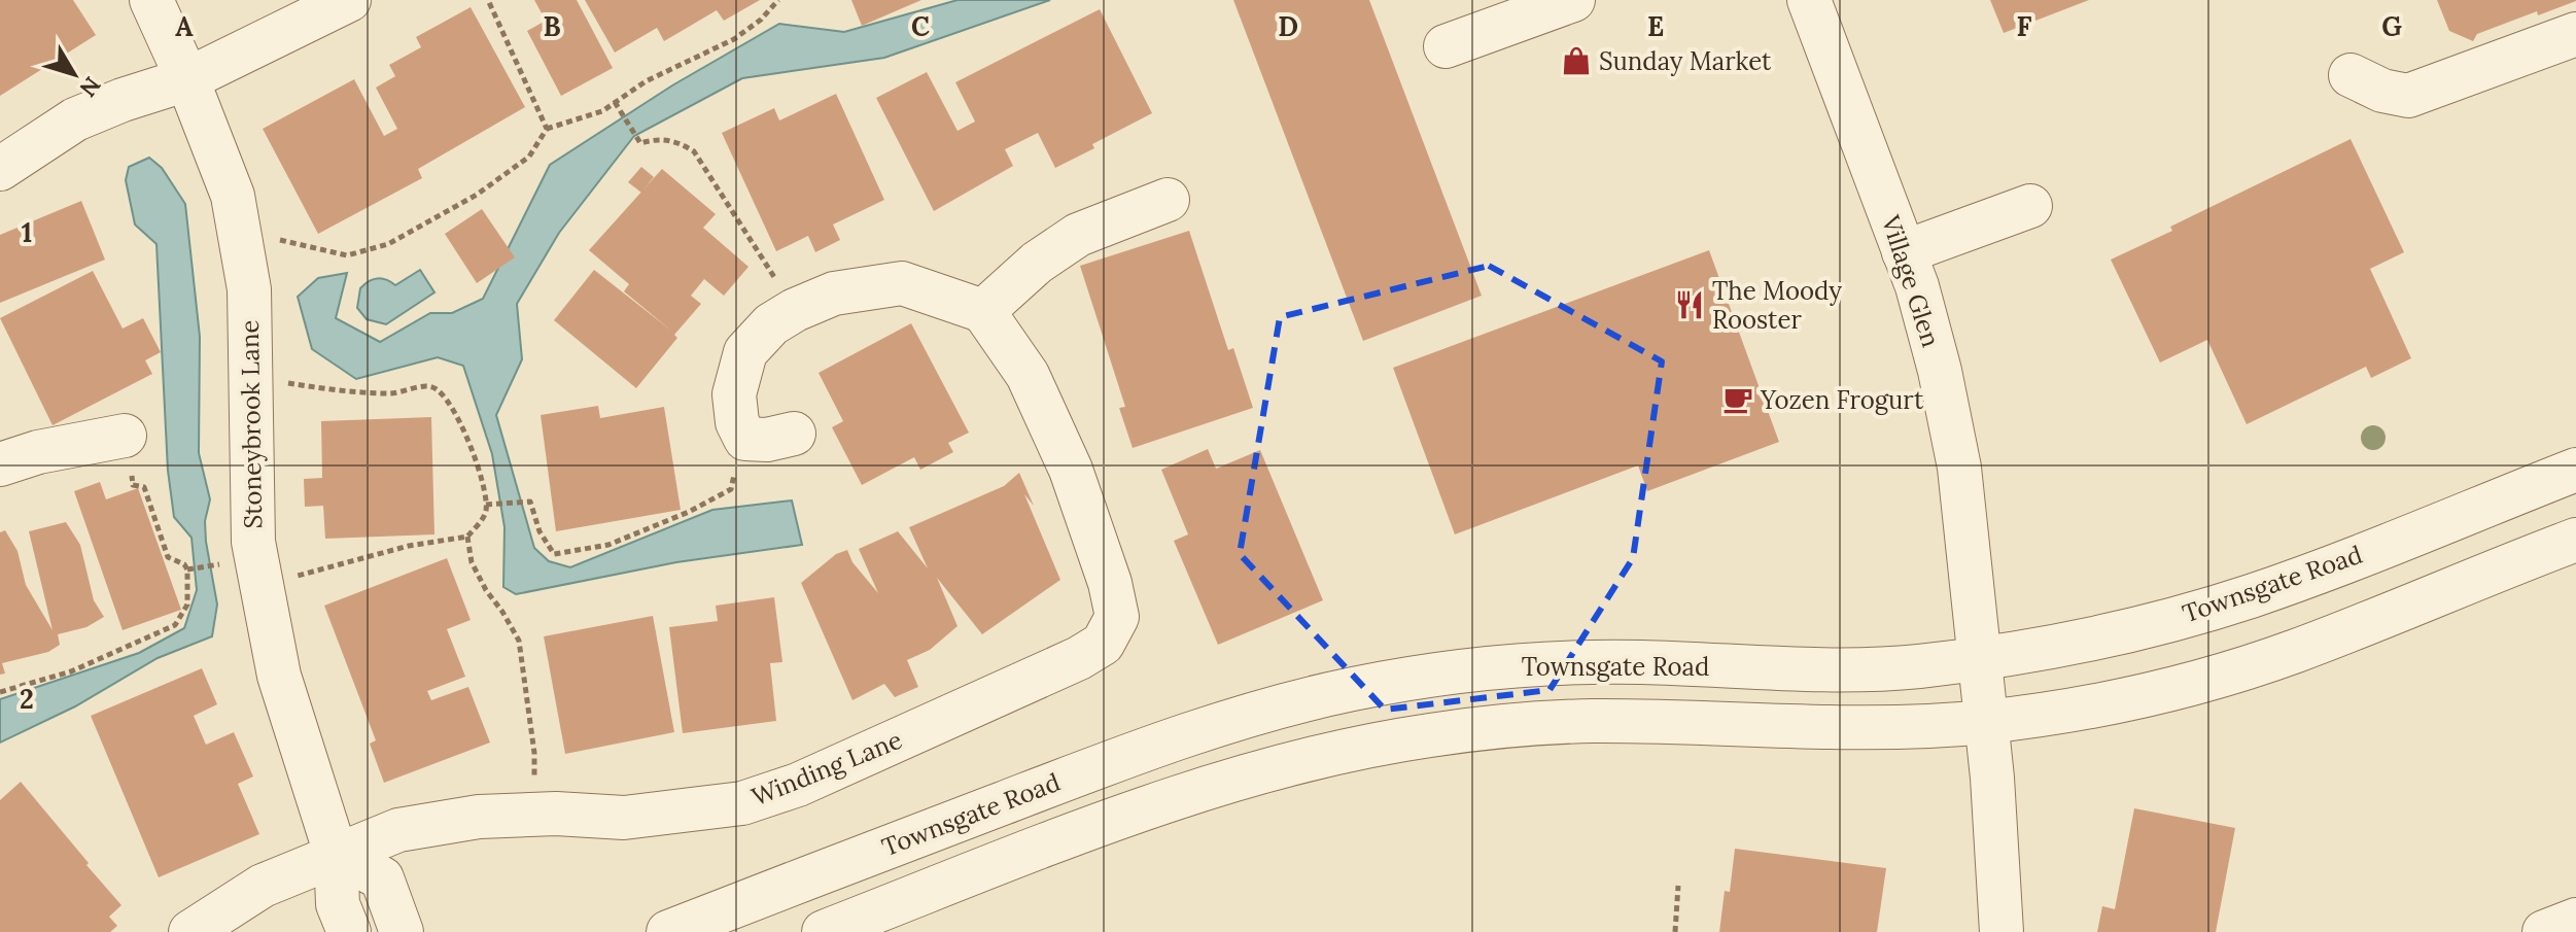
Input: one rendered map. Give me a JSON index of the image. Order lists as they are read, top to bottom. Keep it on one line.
{"streets":{"street":["Village Glen","Stoneybrook Lane","Townsgate Road","Winding Lane"]},"crossings":[["Village Glen","Townsgate Road"],["Stoneybrook Lane","Winding Lane"]],"places":{"shop":["Sunday Market"],"restaurant":["The Moody Rooster"],"cafe":["Yozen Frogurt"]},"north":"bottom right","grid":{"columns":["A","B","C","D","E","F","G"],"rows":["1","2"]}}
